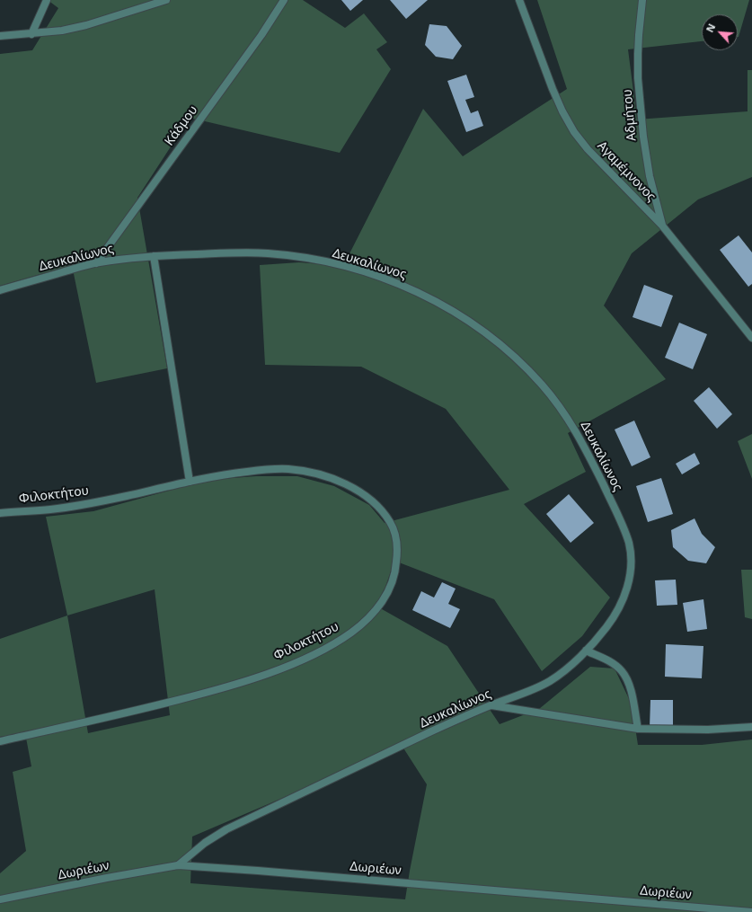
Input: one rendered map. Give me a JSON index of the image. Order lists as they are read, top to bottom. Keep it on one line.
{"streets":{"street":["Αδμήτου","Κάδμου","Αγαμέμνονος","Δευκαλίωνος","Φιλοκτήτου","Δωριέων"]},"crossings":[["Αδμήτου","Αγαμέμνονος"],["Κάδμου","Δευκαλίωνος"],["Δευκαλίωνος","Δωριέων"]],"north":"top left"}
